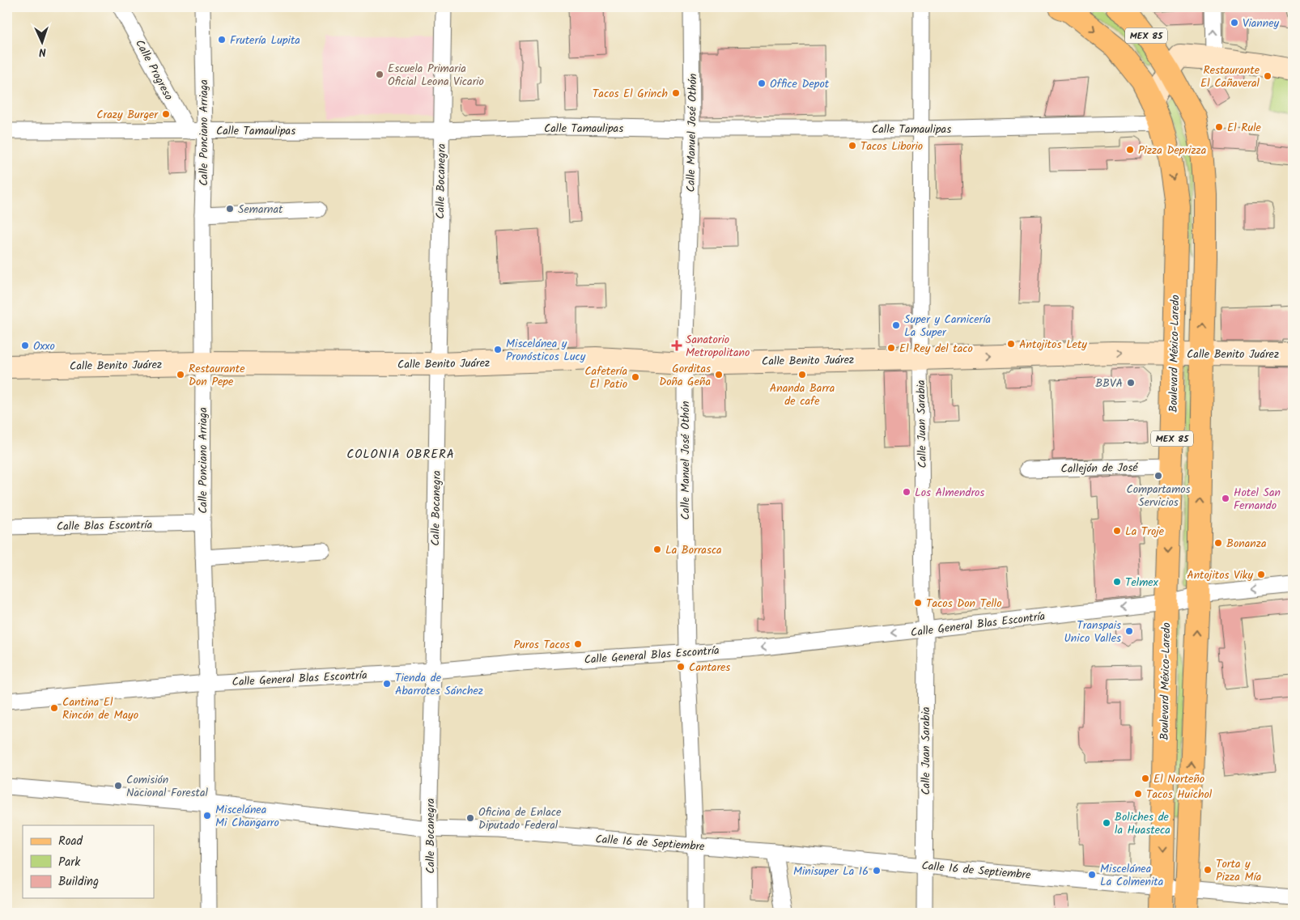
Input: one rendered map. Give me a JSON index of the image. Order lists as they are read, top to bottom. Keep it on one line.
{"streets":{"main road":["MEX 85","Boulevard México-Laredo"],"street":["Calle Progreso","Calle Tamaulipas","Calle Ponciano Arriaga","Calle Manuel José Othón","Calle Bocanegra","Calle Benito Juárez","Calle Juan Sarabia","Callejón de José","Calle Blas Escontría","Calle General Blas Escontría","Calle 16 de Septiembre"]},"crossings":[["MEX 85","Calle Benito Juárez"],["MEX 85","Calle General Blas Escontría"],["MEX 85","Calle 16 de Septiembre"],["Calle Progreso","Calle Tamaulipas"],["Calle Tamaulipas","Calle Ponciano Arriaga"],["Calle Tamaulipas","Calle Manuel José Othón"],["Calle Tamaulipas","Calle Bocanegra"],["Calle Tamaulipas","Boulevard México-Laredo"],["Calle Tamaulipas","Calle Juan Sarabia"],["Calle Ponciano Arriaga","Calle Benito Juárez"],["Calle Ponciano Arriaga","Calle Blas Escontría"],["Calle Ponciano Arriaga","Calle General Blas Escontría"],["Calle Ponciano Arriaga","Calle 16 de Septiembre"],["Calle Manuel José Othón","Calle Benito Juárez"],["Calle Manuel José Othón","Calle General Blas Escontría"],["Calle Manuel José Othón","Calle 16 de Septiembre"],["Calle Bocanegra","Calle Benito Juárez"],["Calle Bocanegra","Calle General Blas Escontría"],["Calle Bocanegra","Calle 16 de Septiembre"],["Boulevard México-Laredo","Calle Benito Juárez"],["Boulevard México-Laredo","Callejón de José"],["Boulevard México-Laredo","Calle General Blas Escontría"],["Boulevard México-Laredo","Calle 16 de Septiembre"],["Calle Benito Juárez","Calle Juan Sarabia"],["Calle Juan Sarabia","Calle General Blas Escontría"],["Calle Juan Sarabia","Calle 16 de Septiembre"]],"one_way":["Calle General Blas Escontría"],"districts":["COLONIA OBRERA"],"places":{"other":["Vianney","Frutería Lupita","Escuela Primaria Oficial Leona Vicario","Restaurante El Cañaveral","Office Depot","Tacos El Grinch","Crazy Burger","El Rule","Tacos Liborio","Pizza Deprizza","Semarnat","Super y Carnicería La Super","Antojitos Lety","Oxxo","El Rey del taco","Miscelánea y Pronósticos Lucy","Restaurante Don Pepe","Gorditas Doña Geña","Ananda Barra de cafe","Cafetería El Patio","BBVA","Compartamos Servicios","Los Almendros","Hotel San Fernando","La Troje","Bonanza","La Borrasca","Antojitos Viky","Telmex","Tacos Don Tello","Transpais Unico Valles","Puros Tacos","Cantares","Tienda de Abarrotes Sánchez","Cantina El Rincón de Mayo","El Norteño","Comisión Nacional Forestal","Tacos Huichol","Miscelánea Mi Changarro","Oficina de Enlace Diputado Federal","Boliches de la Huasteca","Torta y Pizza Mía","Minisuper La 16","Miscelánea La Colmenita"],"health":["Sanatorio Metropolitano"]},"legend":["Road","Park","Building"],"north":"bottom"}
